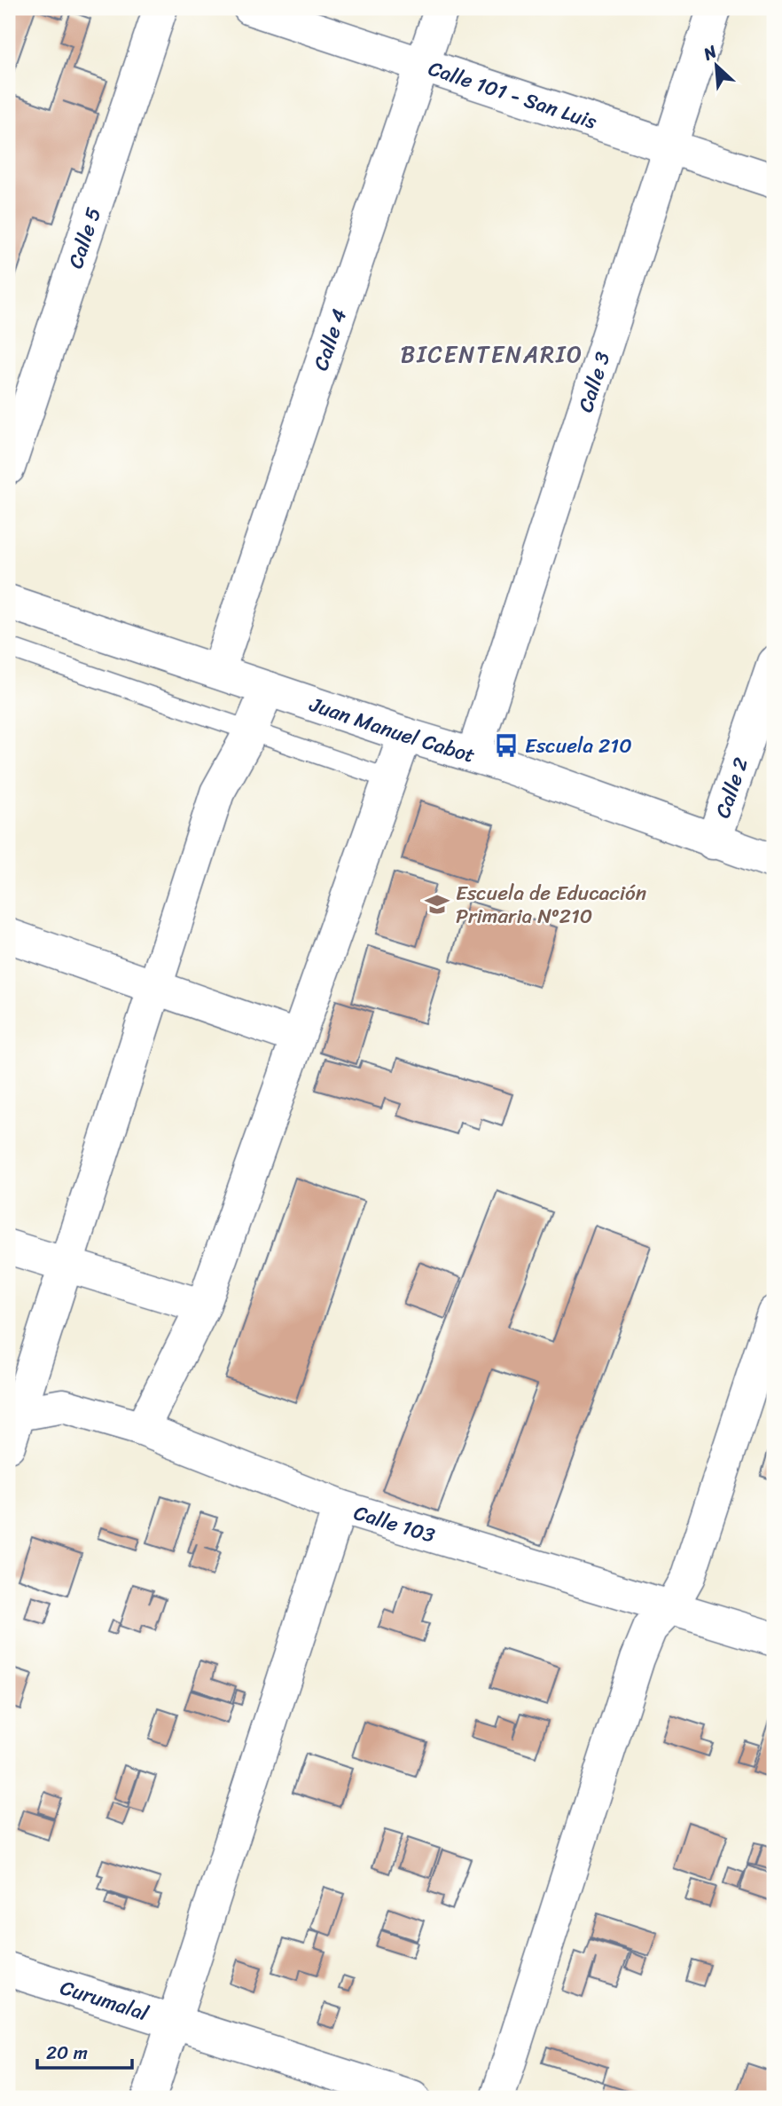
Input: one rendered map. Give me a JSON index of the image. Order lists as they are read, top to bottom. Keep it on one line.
{"streets":{"street":["Calle 101 - San Luis","Calle 5","Calle 4","Calle 3","Juan Manuel Cabot","Calle 2","Calle 103","Curumalal"]},"crossings":[["Calle 101 - San Luis","Calle 4"],["Calle 101 - San Luis","Calle 3"],["Calle 4","Juan Manuel Cabot"],["Calle 3","Juan Manuel Cabot"],["Juan Manuel Cabot","Calle 2"]],"districts":["BICENTENARIO"],"places":{"bus stop":["Escuela 210"],"school or university":["Escuela de Educación Primaria Nº210"]},"scale_bar":"20 m","north":"top left"}
